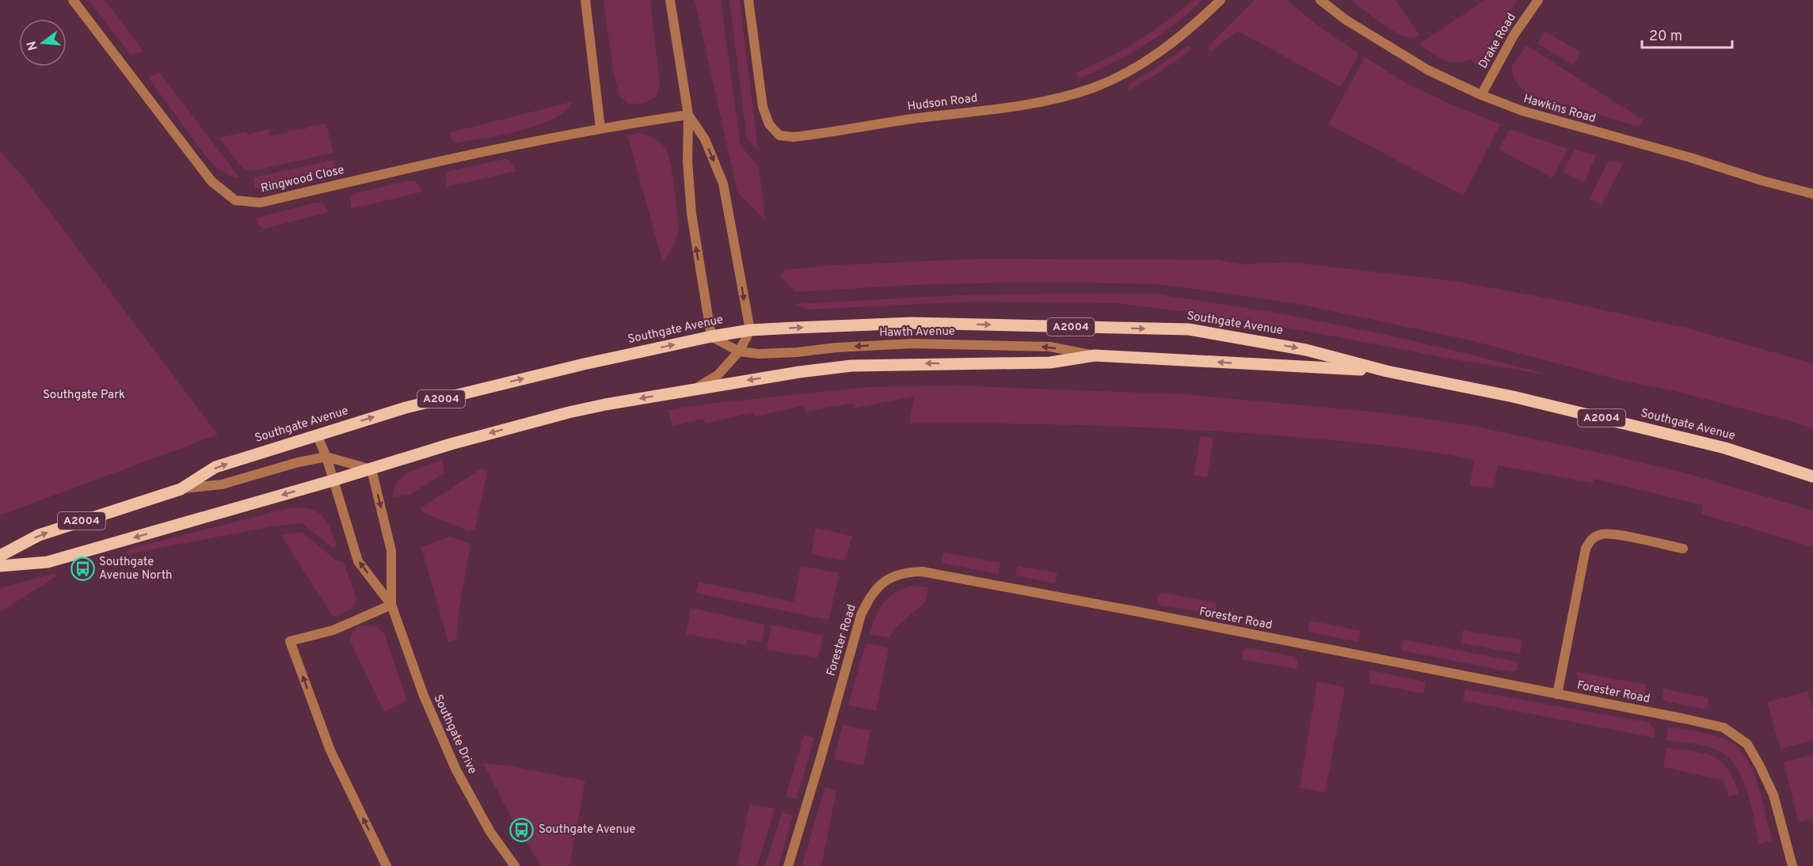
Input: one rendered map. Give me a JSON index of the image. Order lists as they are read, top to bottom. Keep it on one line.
{"streets":{"main road":["Southgate Avenue","A2004"],"street":["Drake Road","Hudson Road","Hawkins Road","Ringwood Close","Hawth Avenue","Forester Road","Southgate Drive"]},"crossings":[["Drake Road","Hawkins Road"],["Southgate Avenue","Hawth Avenue"],["Southgate Avenue","Southgate Drive"]],"one_way":["Hawth Avenue"],"parks":["Southgate Park"],"places":{"bus stop":["Southgate Avenue North","Southgate Avenue"]},"scale_bar":"20 m","north":"left"}
